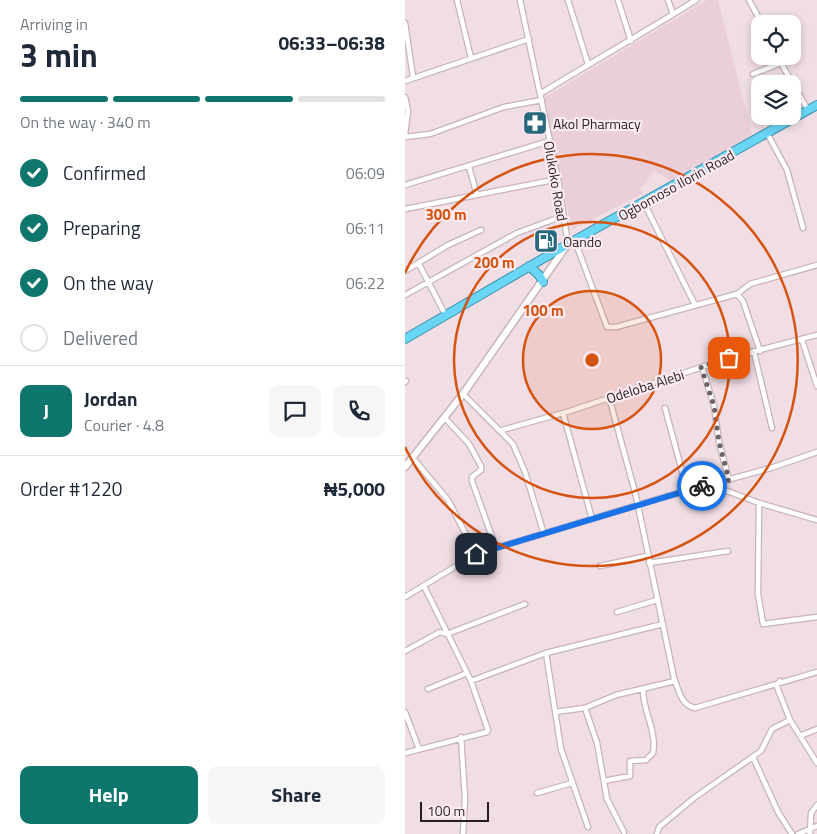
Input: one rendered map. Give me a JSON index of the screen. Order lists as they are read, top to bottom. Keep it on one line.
{"streets":{"highway":["Ogbomoso Ilorin Road"],"street":["Olukoko Road","Odeloba Alebi"]},"crossings":[["Olukoko Road","Ogbomoso Ilorin Road"]],"places":{"pharmacy":["Akol Pharmacy"],"fuel station":["Oando"]},"scale_bar":"100 m","page":{"heading":["3 min","Arriving in","06:33–06:38"],"panel":["Jordan","Courier · 4.8","Order #1220","₦5,000"],"bar":"On the way · 340 m","list":[["Confirmed","06:09"],["Preparing","06:11"],["On the way","06:22"],"Delivered"],"round":"J","buttons":["Help","Share"],"scale":"100 m"},"rings":["300 m","200 m","100 m"]}
